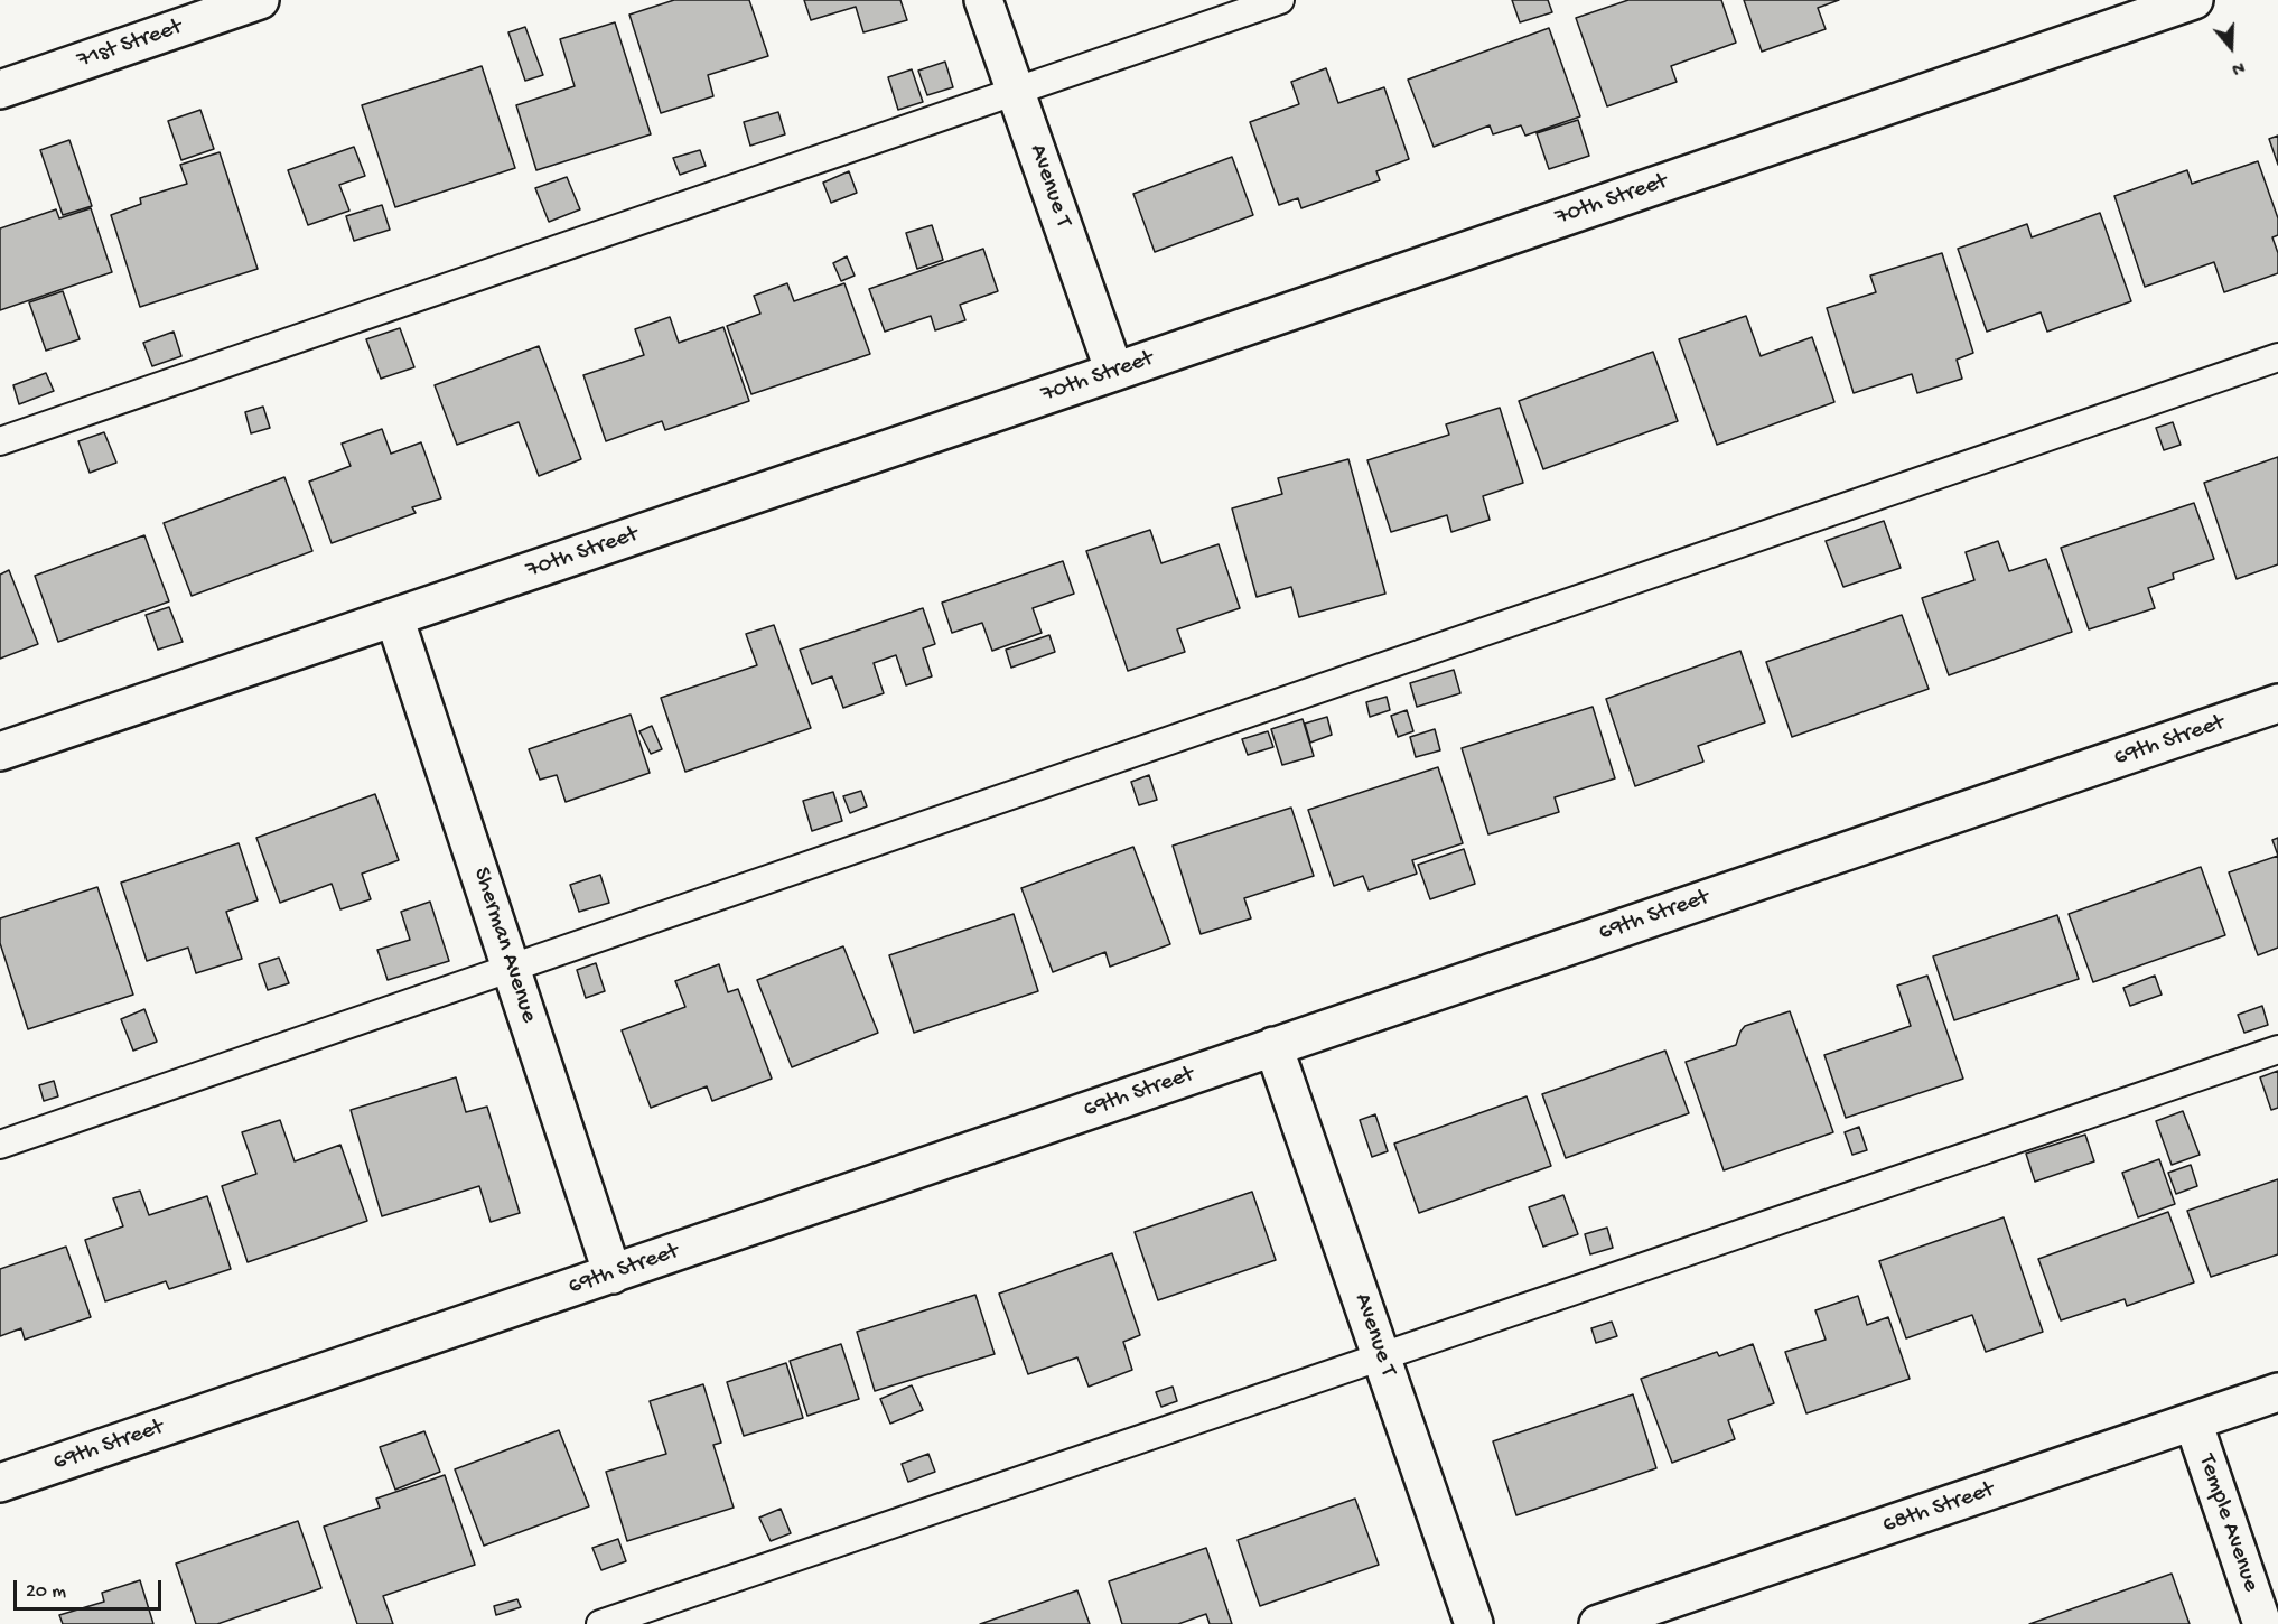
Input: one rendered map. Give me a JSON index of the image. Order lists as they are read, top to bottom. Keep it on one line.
{"streets":{"street":["71st Street","Avenue T","70th Street","69th Street","Sherman Avenue","68th Street","Temple Avenue"]},"crossings":[["Avenue T","70th Street"],["Avenue T","69th Street"],["70th Street","Sherman Avenue"],["69th Street","Sherman Avenue"],["68th Street","Temple Avenue"]],"scale_bar":"20 m","north":"bottom"}
